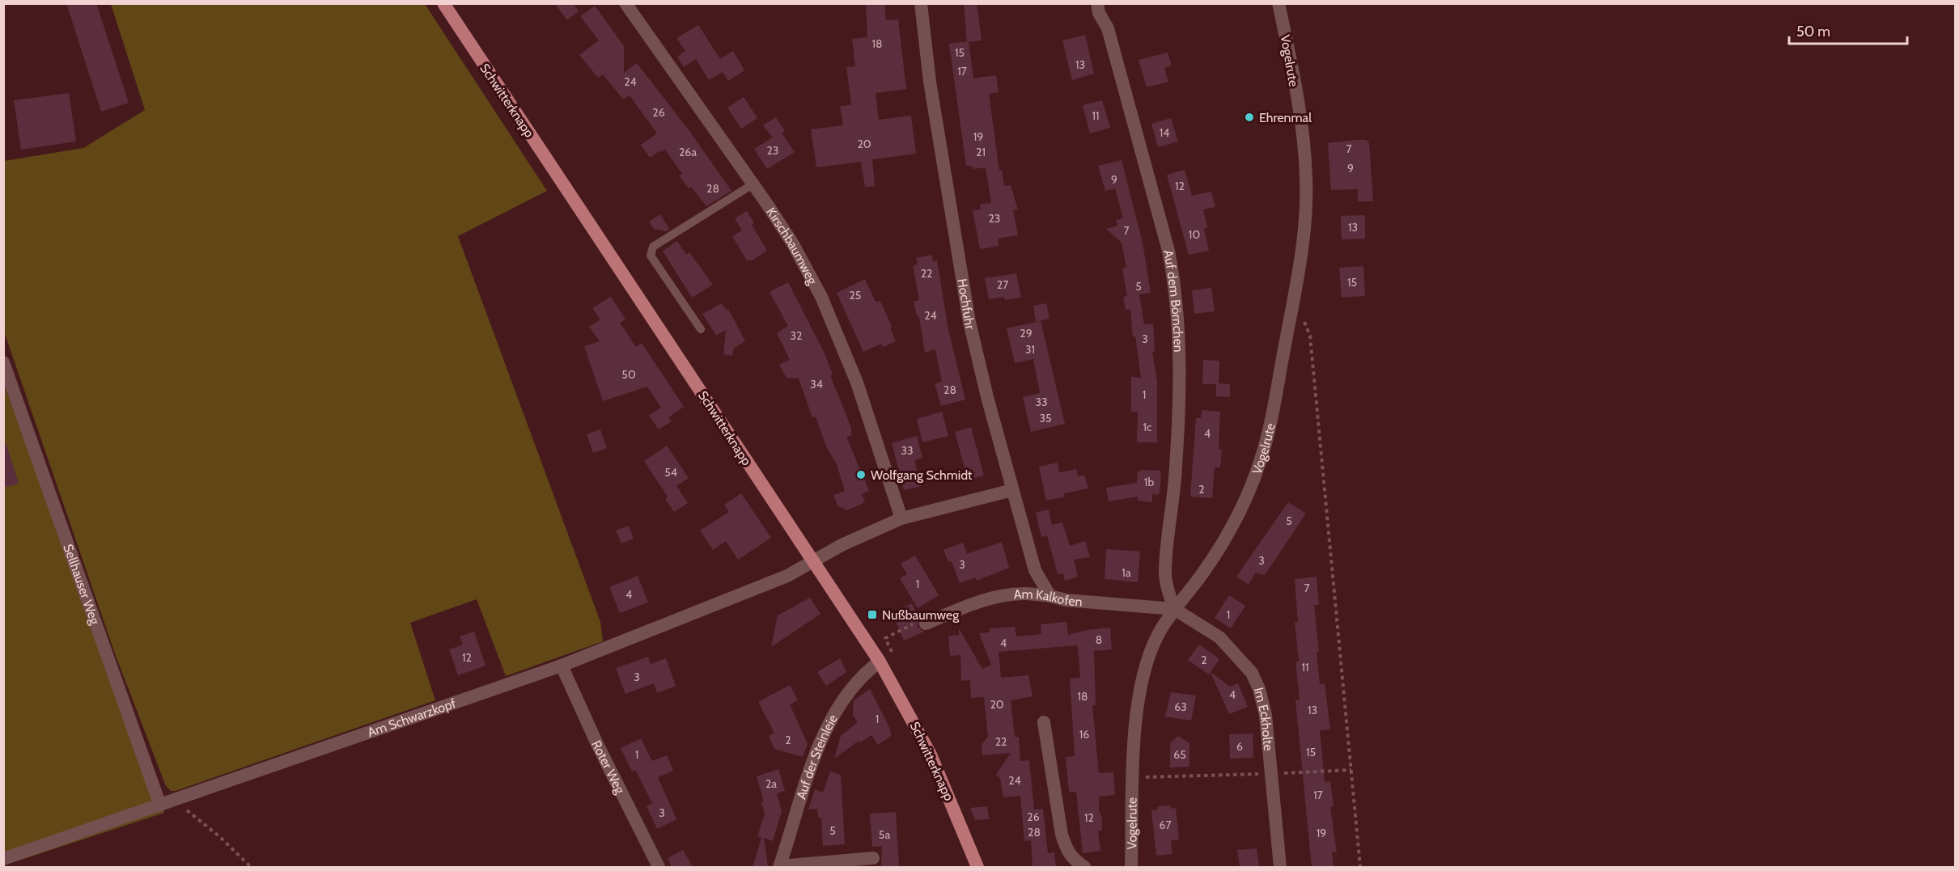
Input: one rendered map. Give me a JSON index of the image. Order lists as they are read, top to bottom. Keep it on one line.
{"streets":{"main road":["Schwitterknapp"],"street":["Vogelrute","Kirschbaumweg","Auf dem Börnchen","Hochfuhr","Sellhauser Weg","Am Kalkofen","Am Schwarzkopf","Im Eckholte","Auf der Steinleie","Roter Weg"]},"crossings":[["Vogelrute","Auf dem Börnchen"],["Vogelrute","Am Kalkofen"],["Vogelrute","Im Eckholte"],["Schwitterknapp","Am Schwarzkopf"],["Schwitterknapp","Auf der Steinleie"],["Auf dem Börnchen","Am Kalkofen"],["Auf dem Börnchen","Im Eckholte"],["Hochfuhr","Am Kalkofen"],["Sellhauser Weg","Am Schwarzkopf"],["Am Kalkofen","Im Eckholte"],["Am Schwarzkopf","Roter Weg"]],"places":{"other":["Ehrenmal","Wolfgang Schmidt"],"transit":["Nußbaumweg"]},"house_numbers":["18","15","13","17","24","26","11","14","19","20","7","23","26a","21","9","9","12","28","23","13","7","10","22","15","27","5","25","24","29","32","3","31","50","34","28","1","33","35","1c","4","33","54","1b","2","5","3","3","1a","1","7","4","1","8","4","12","2","11","3","4","18","20","63","13","1","16","2","22","6","15","1","65","24","2a","17","3","26","12","67","5","28","19","5a"],"scale_bar":"50 m"}
